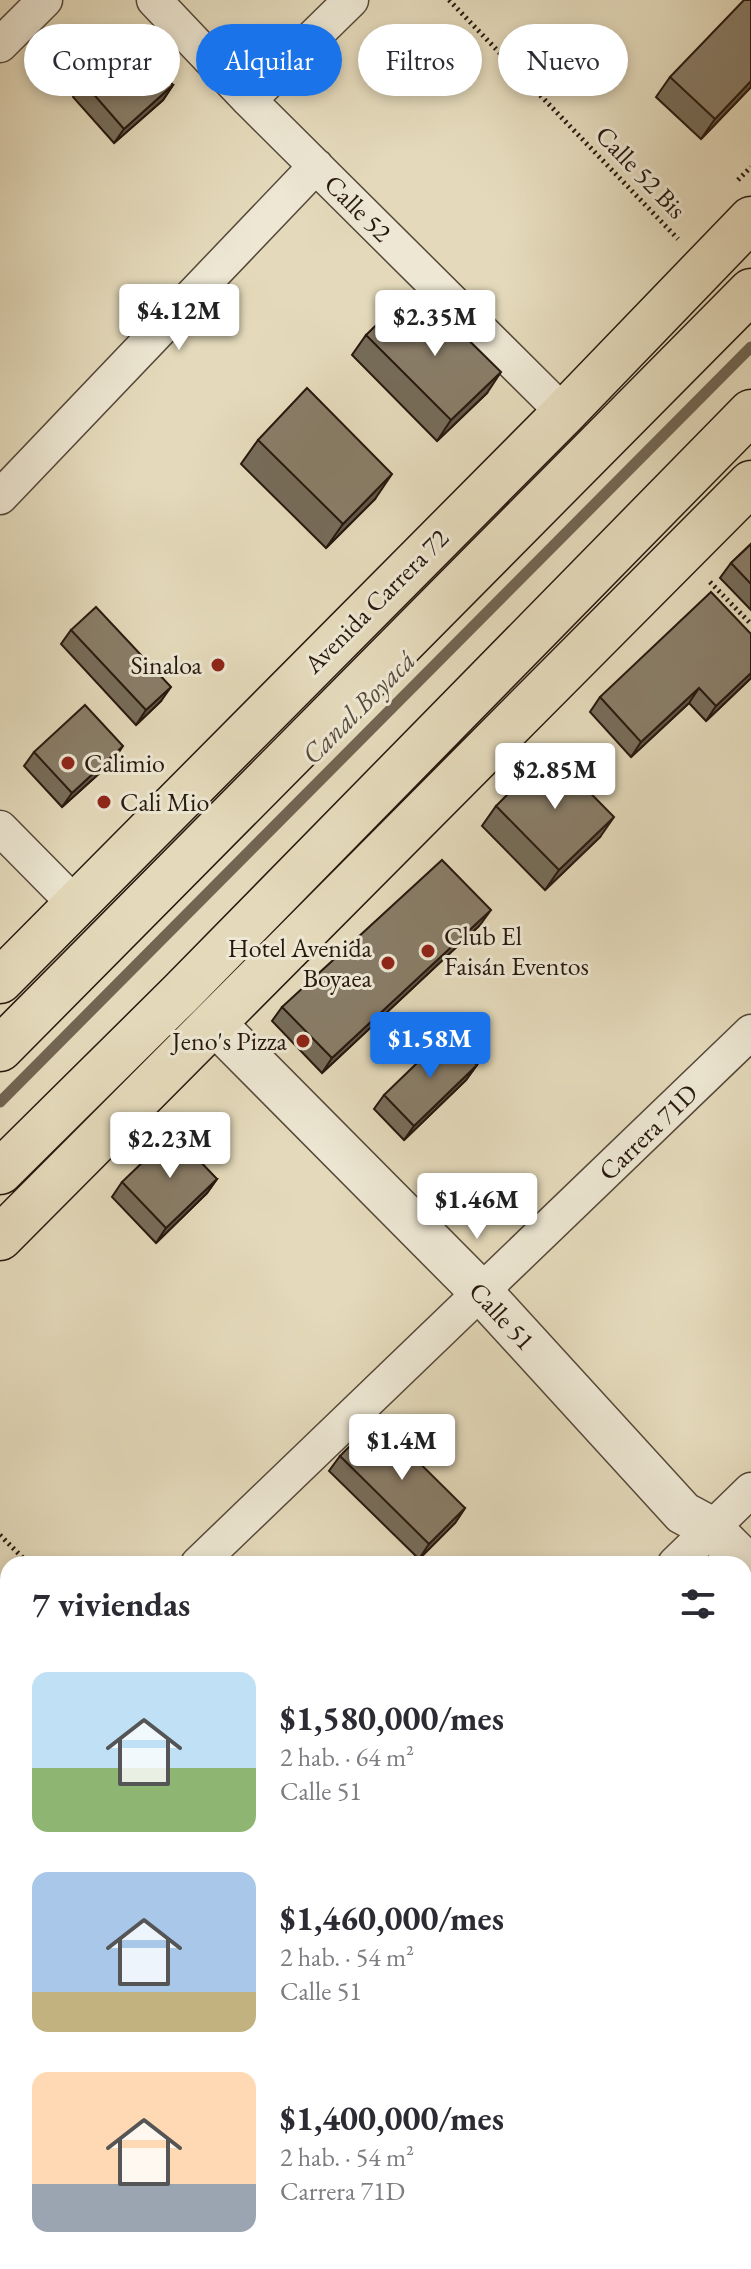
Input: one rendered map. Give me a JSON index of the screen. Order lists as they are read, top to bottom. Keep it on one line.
{"streets":{"highway":["Avenida Carrera 72"],"street":["Calle 52","Carrera 71D","Calle 51"],"path":["Calle 52 Bis"]},"crossings":[["Calle 52 Bis","Avenida Carrera 72"],["Calle 52","Avenida Carrera 72"],["Carrera 71D","Calle 51"]],"water":["Canal Boyacá"],"places":["Sinaloa","Calimio","Cali Mio","Club El Faisán Eventos","Hotel Avenida Boyaea","Jeno's Pizza"],"page":{"chip":["Comprar","Alquilar","Filtros","Nuevo"],"price":["$4.12M","$2.35M","$2.85M","$1.58M","$2.23M","$1.46M","$1.4M"],"heading":"7 viviendas","list":[{"name":"$1,580,000/mes","note":"2 hab. · 64 m² · Calle 51"},{"name":"$1,460,000/mes","note":"2 hab. · 54 m² · Calle 51"},{"name":"$1,400,000/mes","note":"2 hab. · 54 m² · Carrera 71D"}]}}
